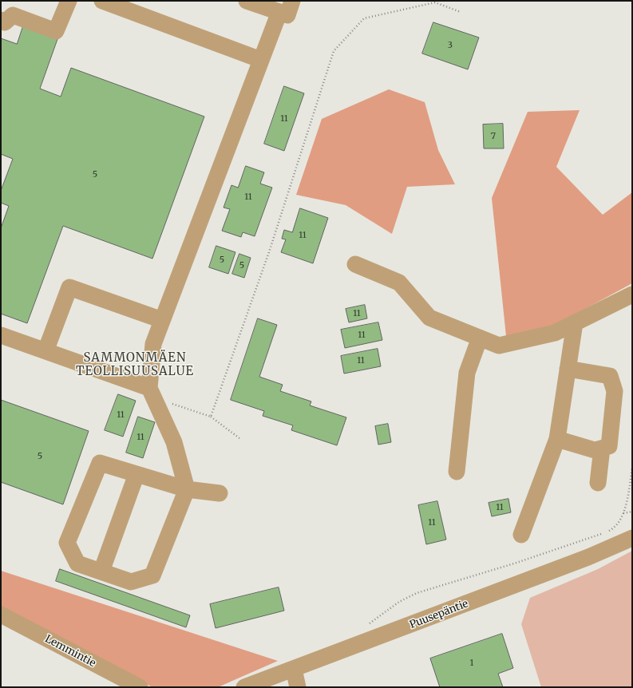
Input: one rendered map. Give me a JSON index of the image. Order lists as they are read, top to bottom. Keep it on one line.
{"streets":{"street":["Puusepäntie","Lemmintie"]},"districts":["SAMMONMÄEN TEOLLISUUSALUE"],"house_numbers":["3","11","7","5","11","11","5","5","11","11","11","11","11","5","11","11","1"]}
